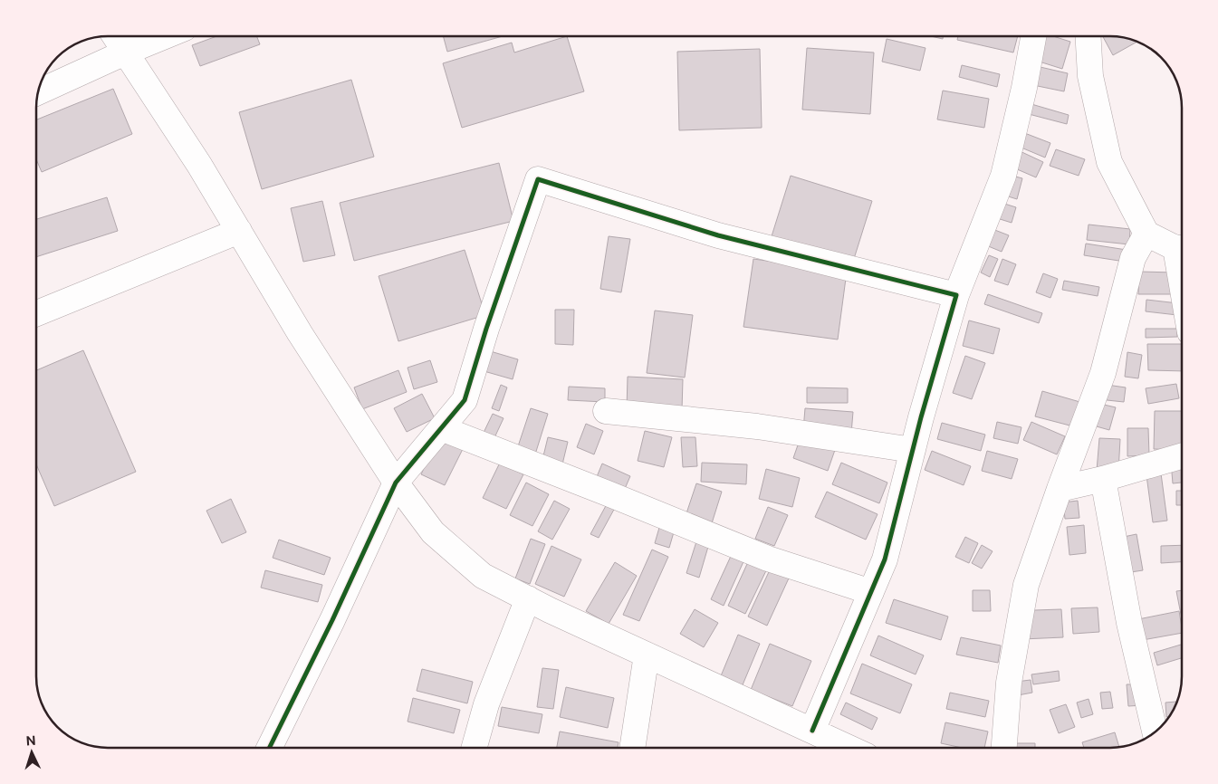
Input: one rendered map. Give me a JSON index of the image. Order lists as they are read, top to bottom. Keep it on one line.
{"north":"top"}
